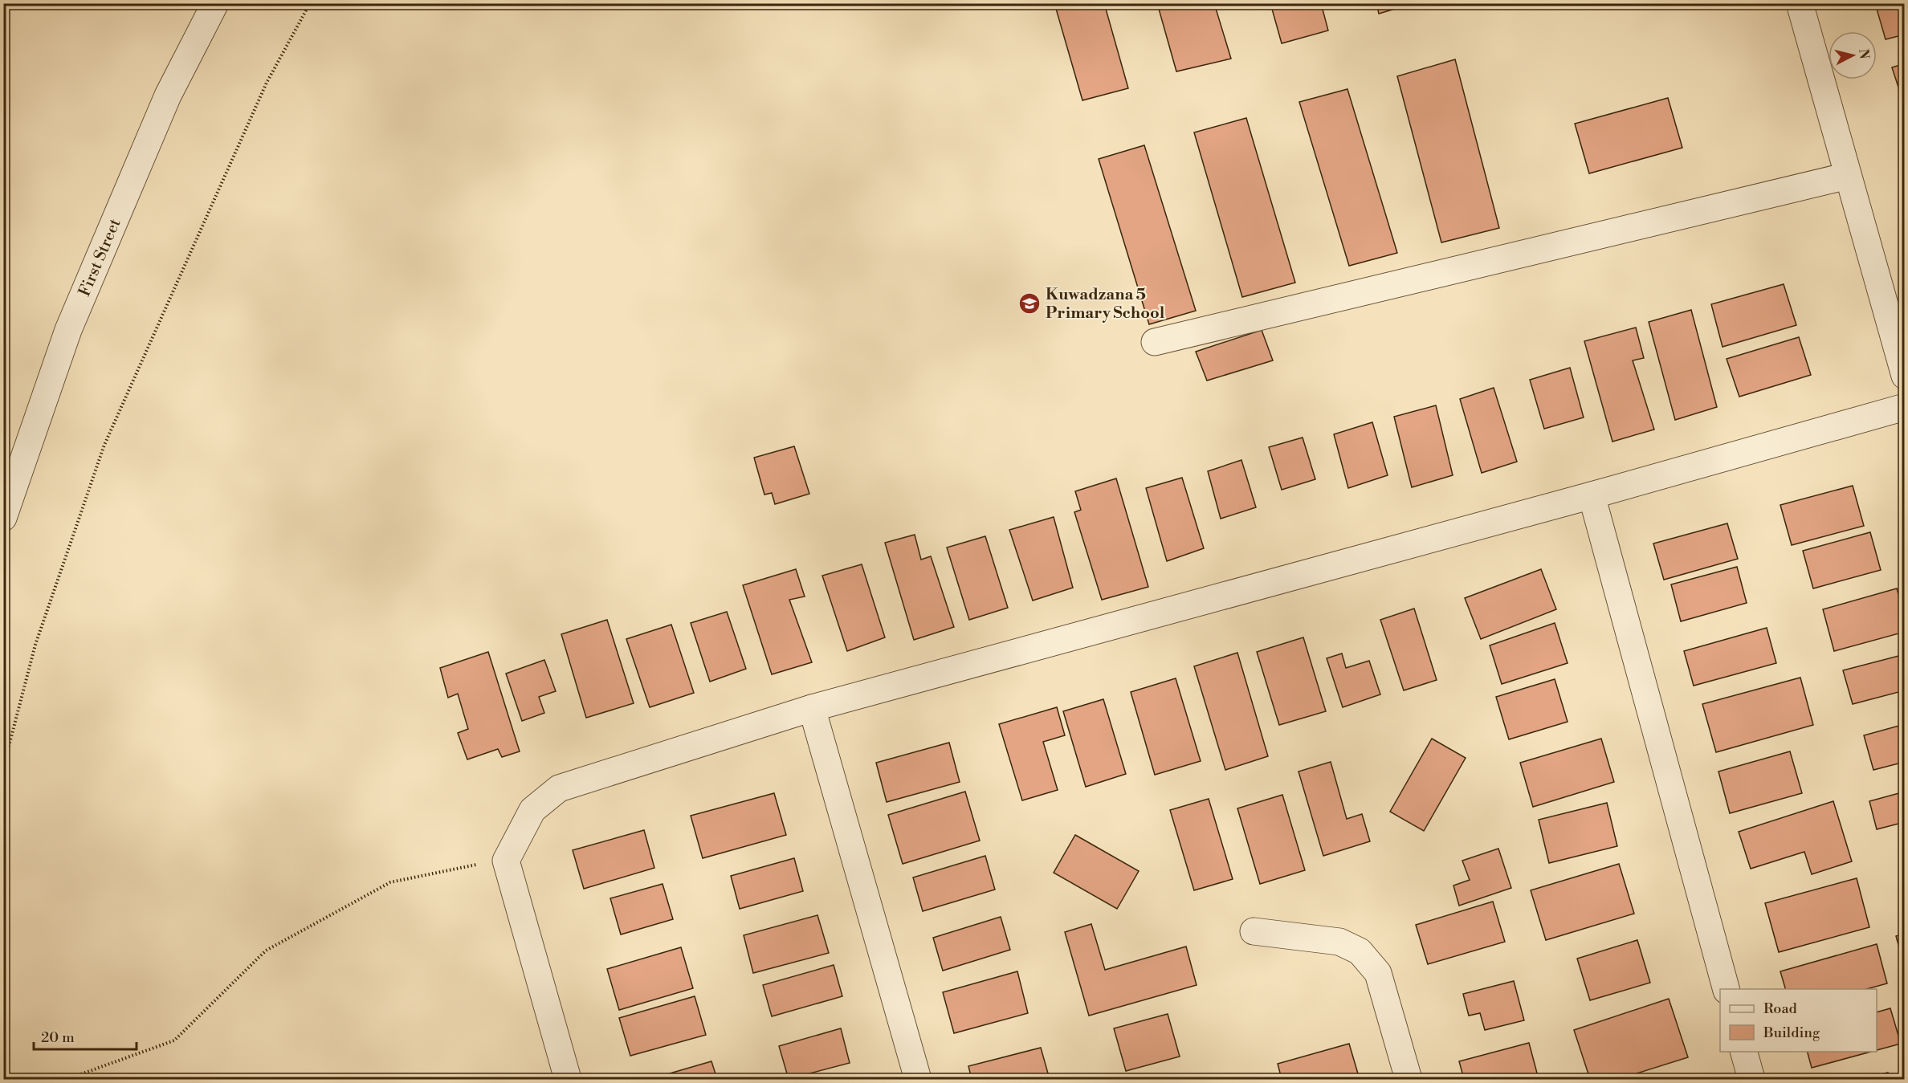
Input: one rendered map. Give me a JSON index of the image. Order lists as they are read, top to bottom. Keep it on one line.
{"streets":{"street":["First Street"]},"places":{"school or university":["Kuwadzana 5 Primary School"]},"legend":["Road","Building"],"scale_bar":"20 m","north":"right"}
